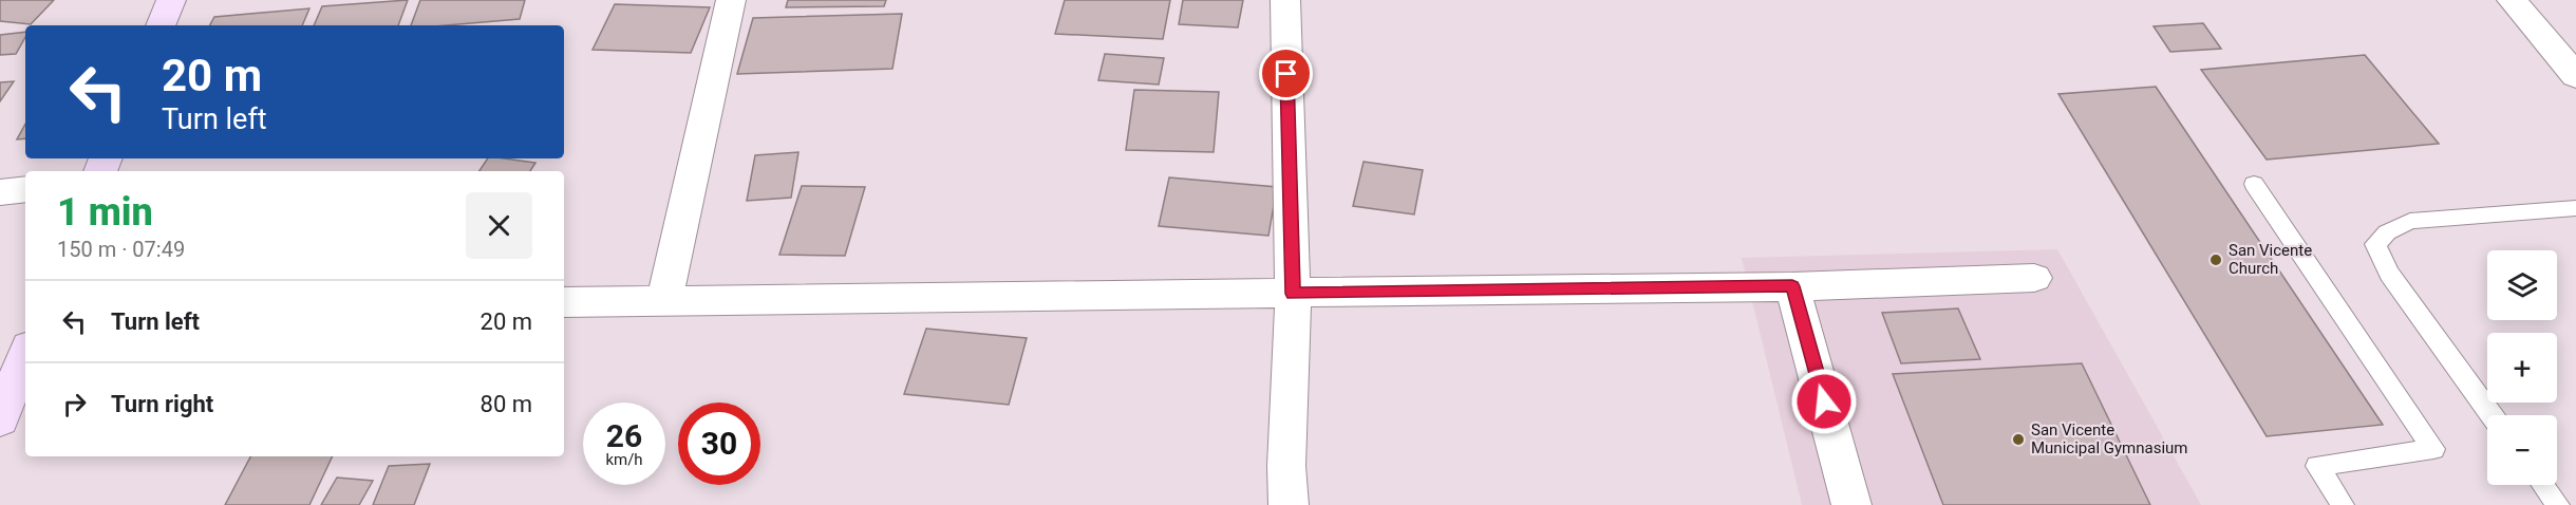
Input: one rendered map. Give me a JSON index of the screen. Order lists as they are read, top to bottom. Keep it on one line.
{"places":["San Vicente Church","San Vicente Municipal Gymnasium"],"page":{"turn":["20 m","Turn left"],"heading":["1 min","150 m · 07:49"],"map_buttons":["+","−"],"list":[{"name":"Turn left","value":"20 m"},{"name":"Turn right","value":"80 m"}],"speed":"26 km/h","limit":"30"}}
